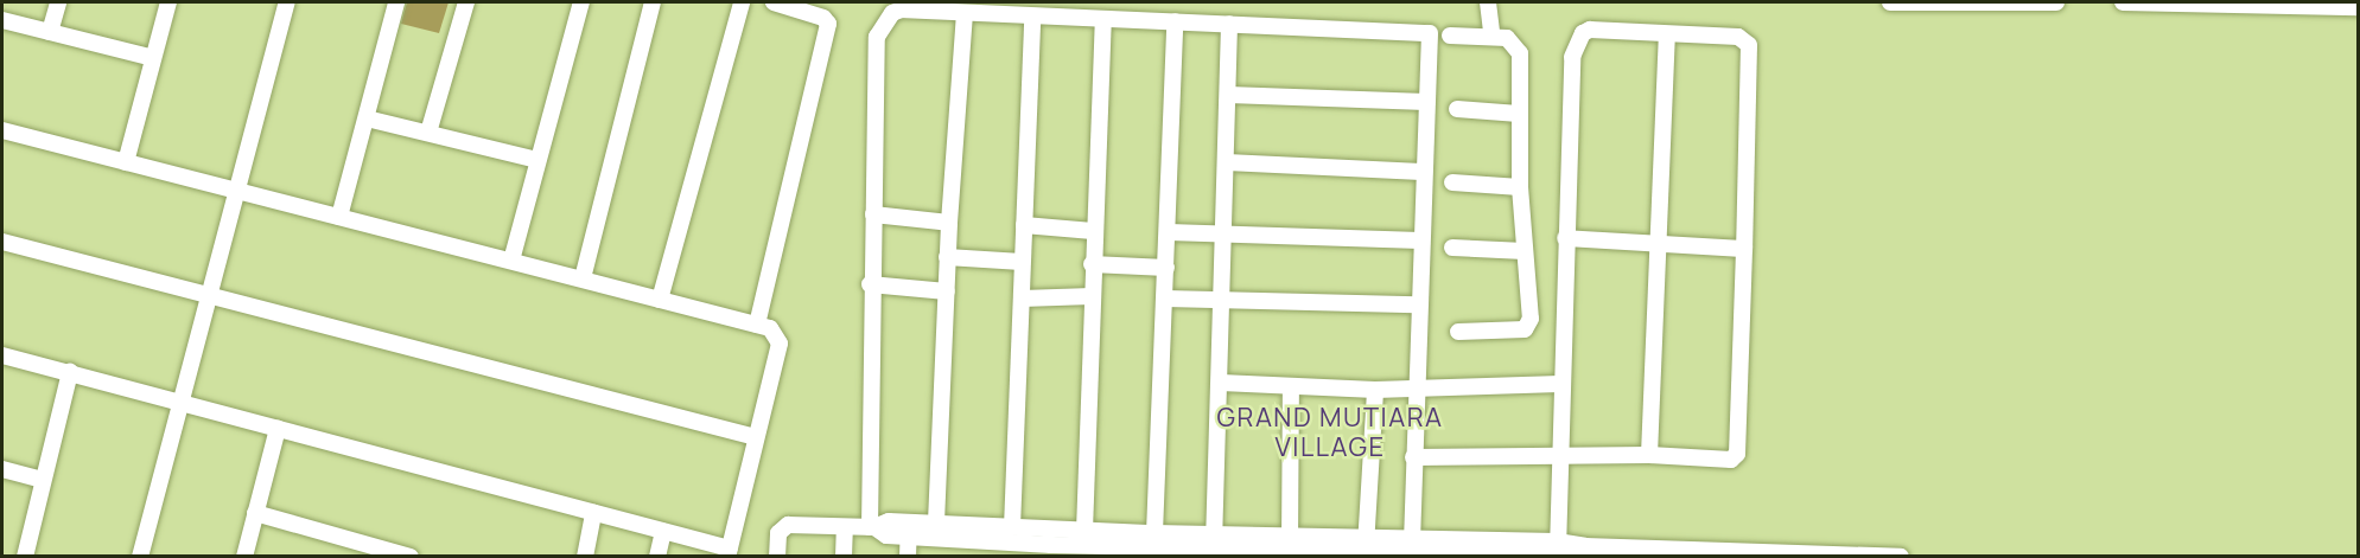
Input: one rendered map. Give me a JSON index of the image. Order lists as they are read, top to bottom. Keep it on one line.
{"districts":["GRAND MUTIARA VILLAGE"]}
